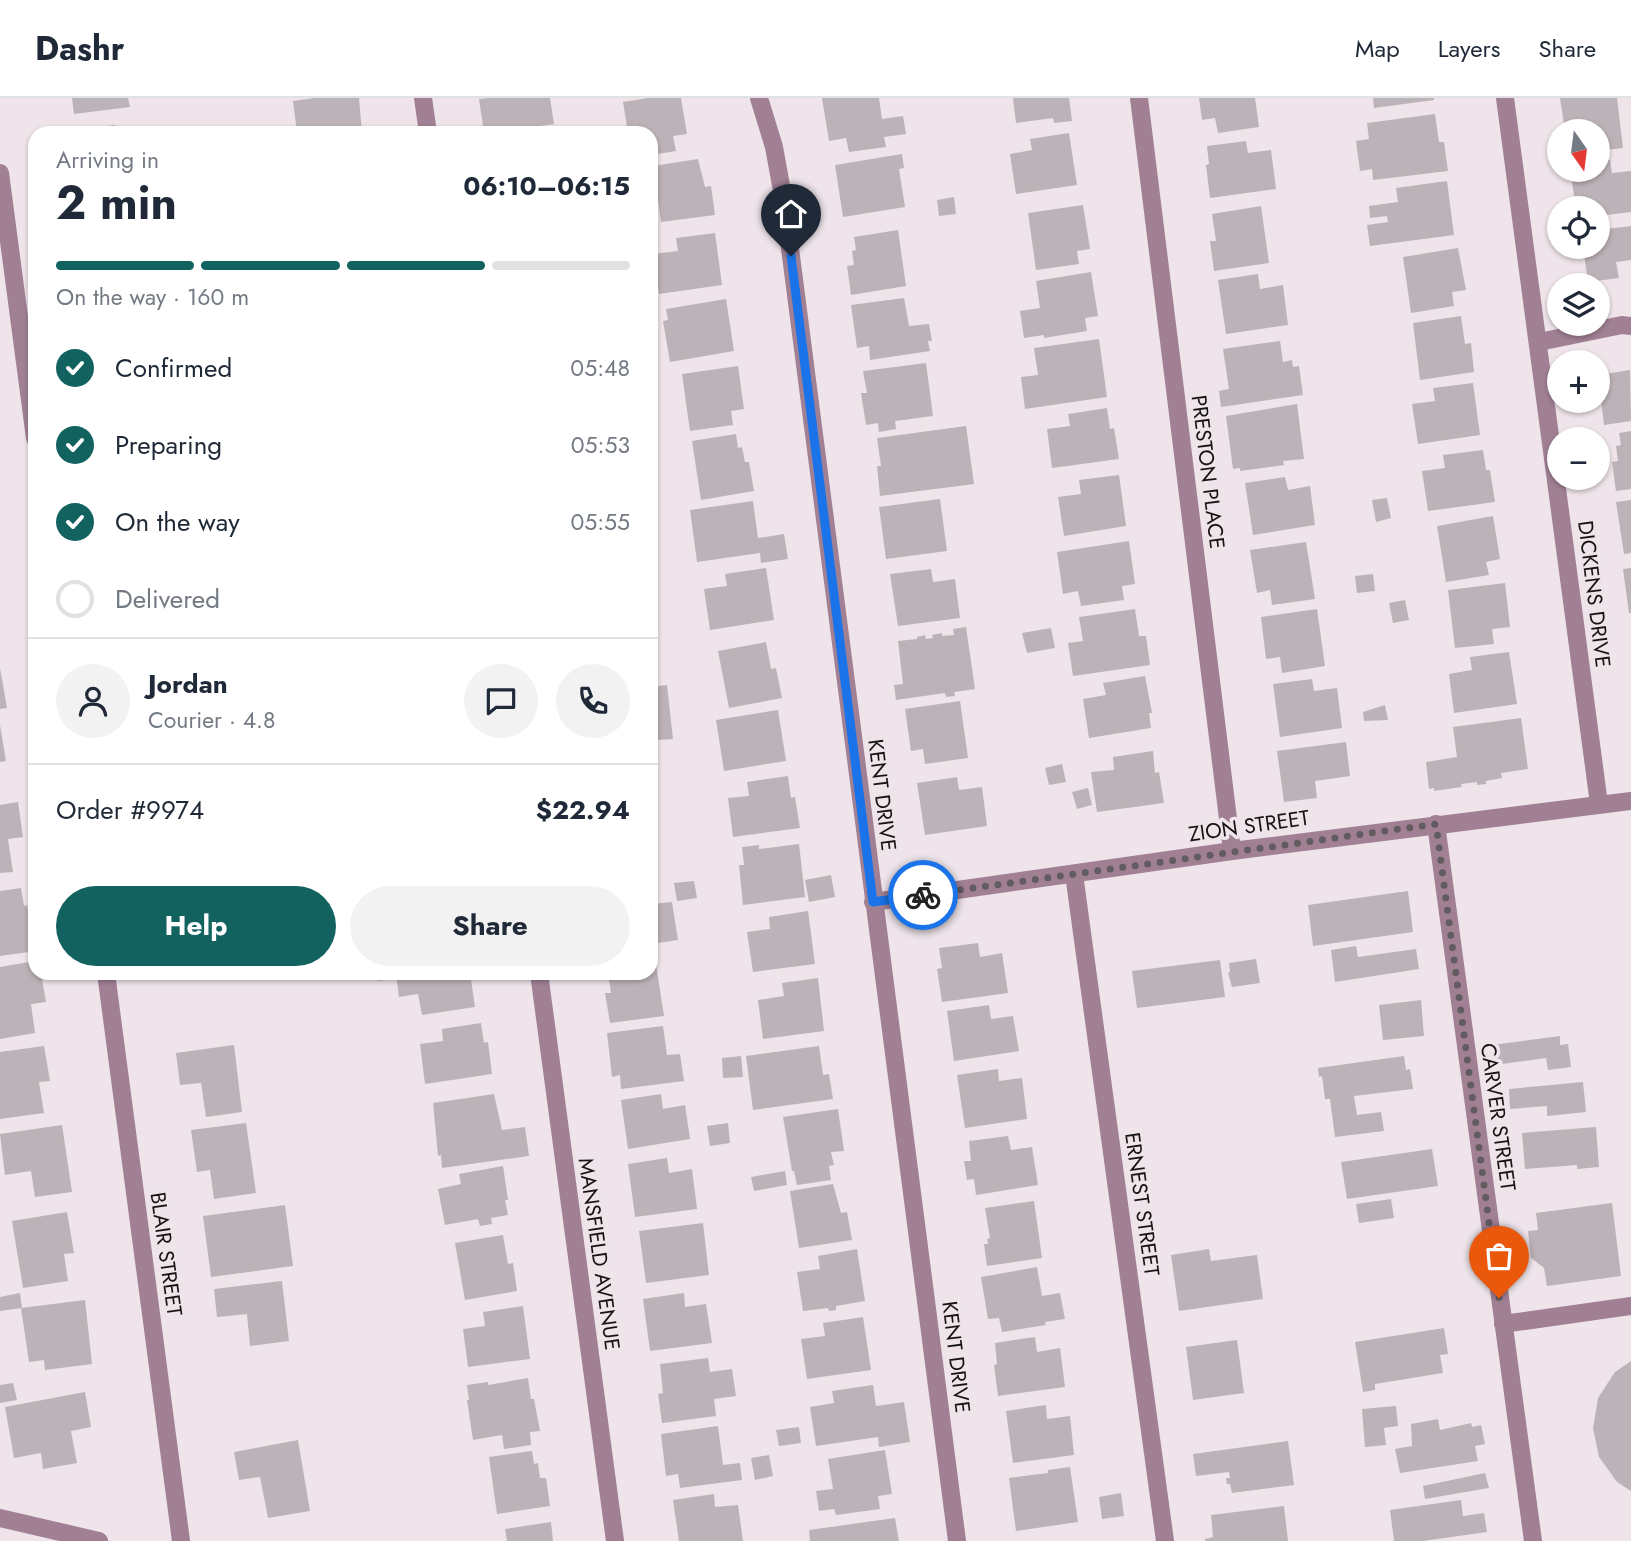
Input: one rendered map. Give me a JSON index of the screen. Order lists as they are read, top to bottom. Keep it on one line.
{"streets":{"street":["PRESTON PLACE","DICKENS DRIVE","KENT DRIVE","ZION STREET","CARVER STREET","ERNEST STREET","BLAIR STREET","MANSFIELD AVENUE"]},"crossings":[["PRESTON PLACE","ZION STREET"],["DICKENS DRIVE","ZION STREET"],["KENT DRIVE","ZION STREET"],["ZION STREET","CARVER STREET"],["ZION STREET","ERNEST STREET"]],"north":"bottom","page":{"header":"Dashr","nav":["Map","Layers","Share"],"map_buttons":["+","−"],"heading":["2 min","Arriving in","06:10–06:15"],"panel":["Jordan","Courier · 4.8","Order #9974","$22.94"],"bar":"On the way · 160 m","list":[["Confirmed","05:48"],["Preparing","05:53"],["On the way","05:55"],"Delivered"],"buttons":["Help","Share"]}}
